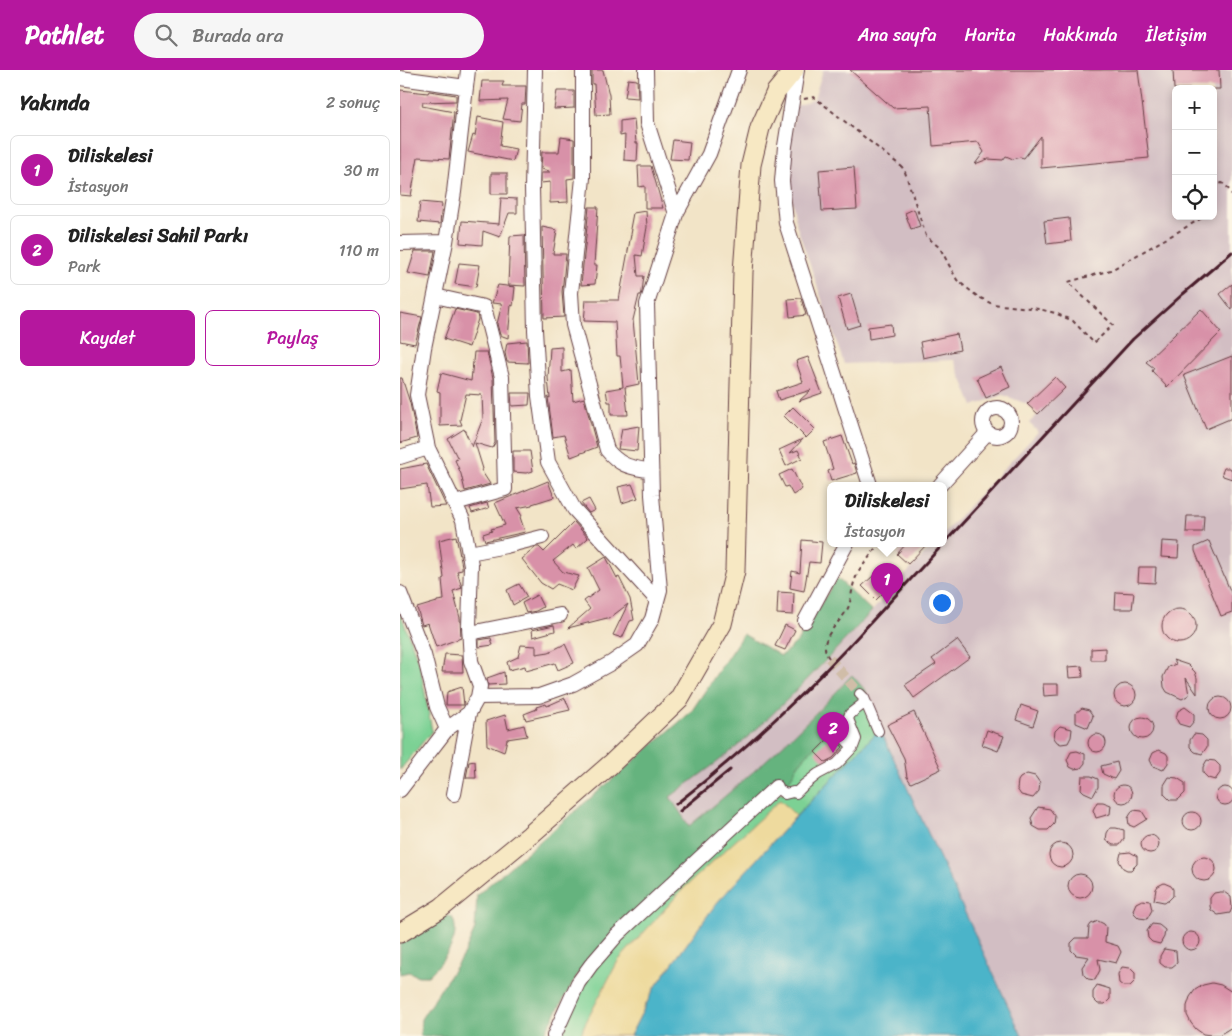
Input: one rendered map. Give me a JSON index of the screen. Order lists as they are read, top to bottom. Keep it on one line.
{"page":{"header":"Pathlet","search":"Burada ara","nav":["Ana sayfa","Harita","Hakkında","İletişim"],"heading":["Yakında","2 sonuç"],"map_buttons":["+","−"],"list":[{"mark":"1","name":"Diliskelesi","note":"İstasyon","value":"30 m"},{"mark":"2","name":"Diliskelesi Sahil Parkı","note":"Park","value":"110 m"}],"buttons":["Kaydet","Paylaş"],"popup":["Diliskelesi","İstasyon"],"pins":["1","2"]}}
